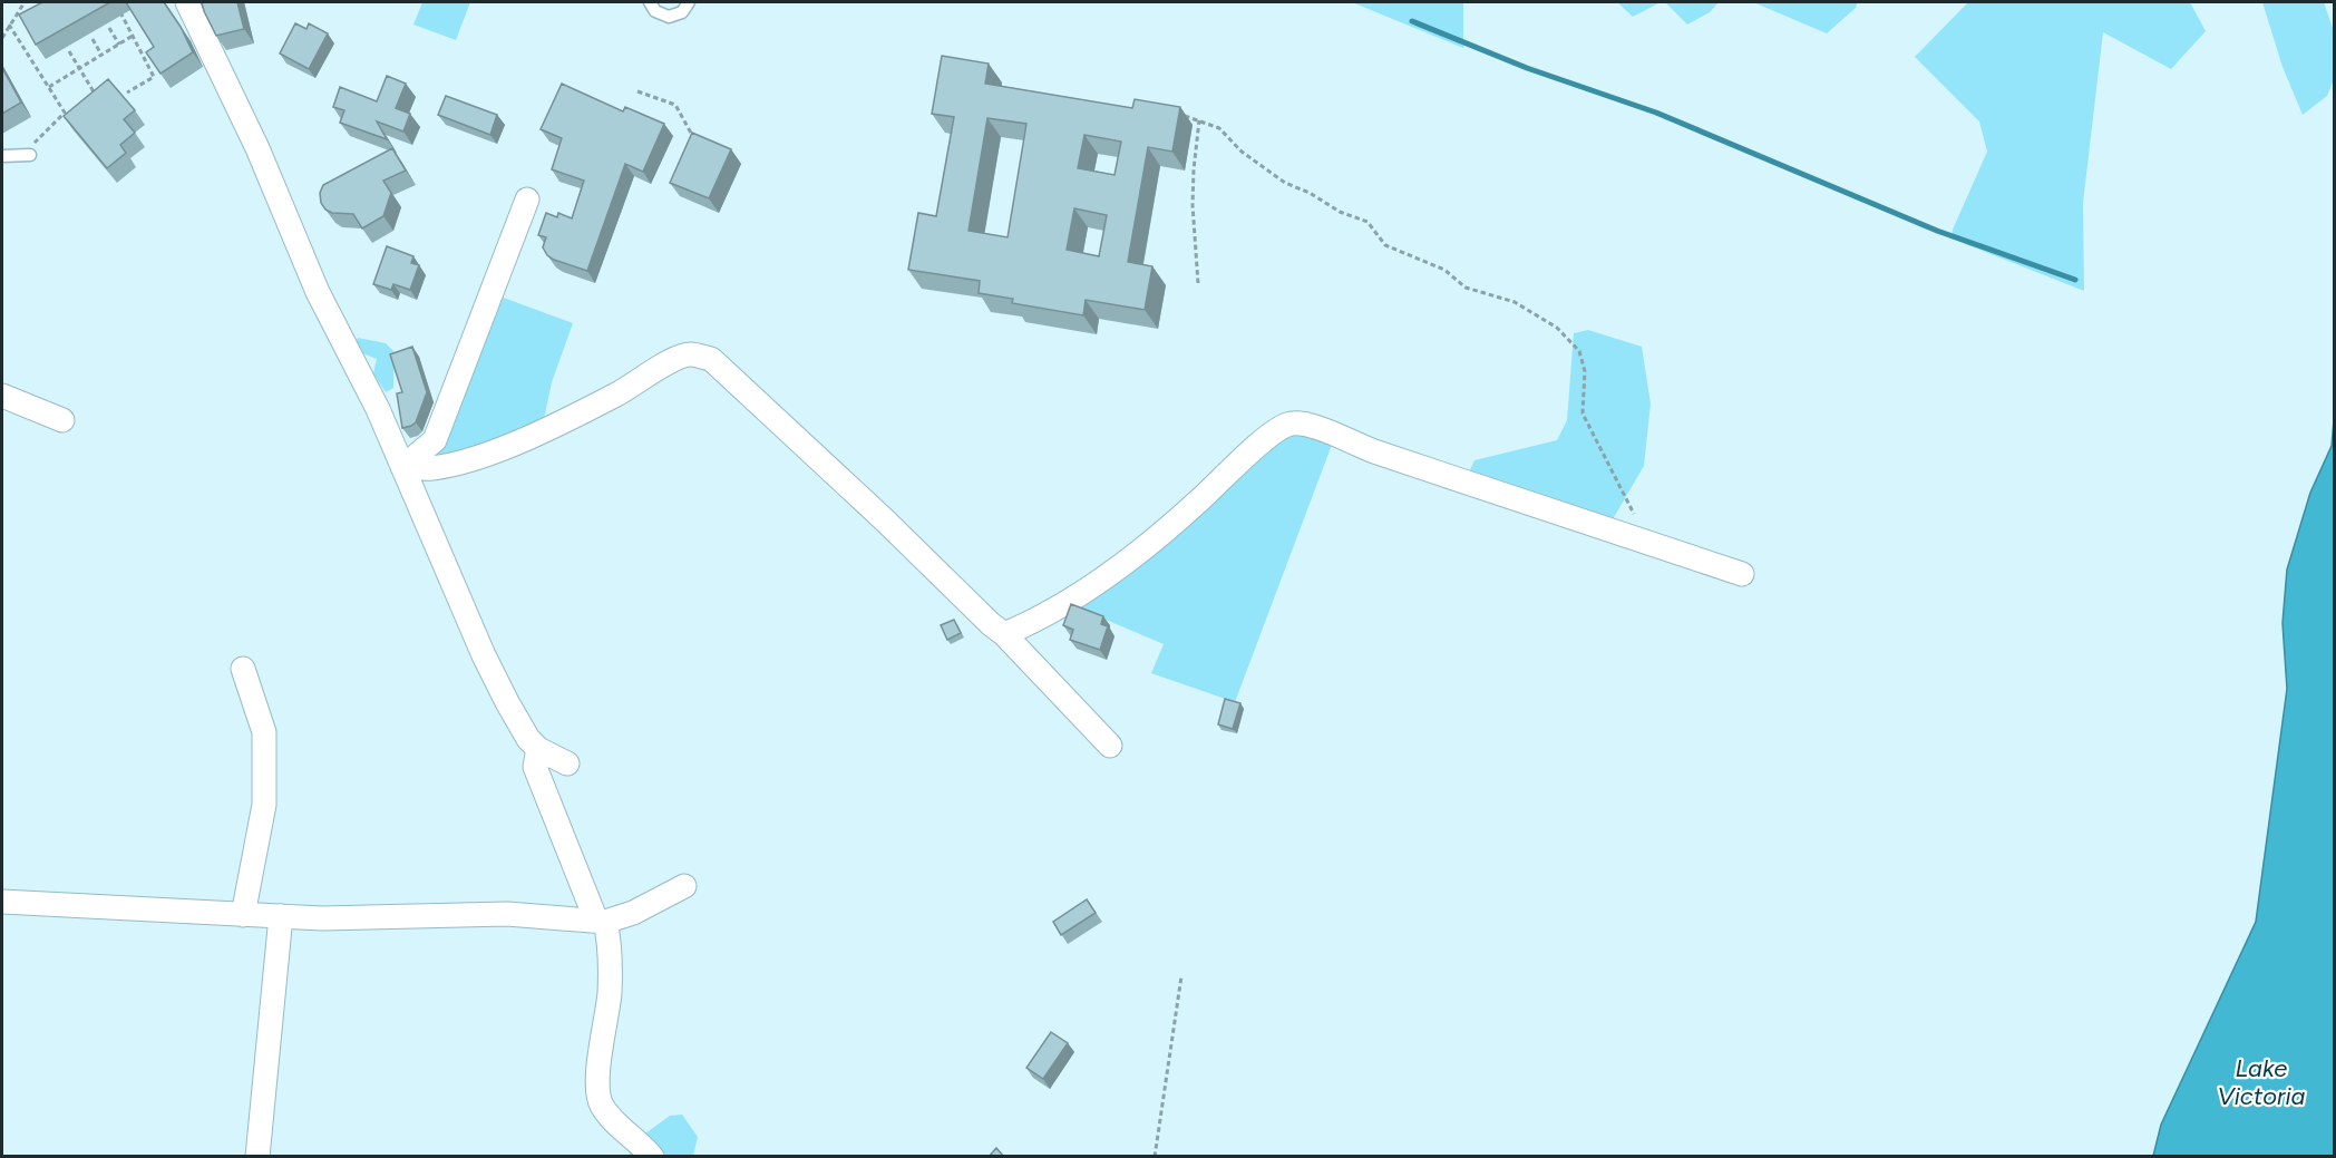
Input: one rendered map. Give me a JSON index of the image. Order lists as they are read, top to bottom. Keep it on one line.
{"water":["Lake Victoria"]}
